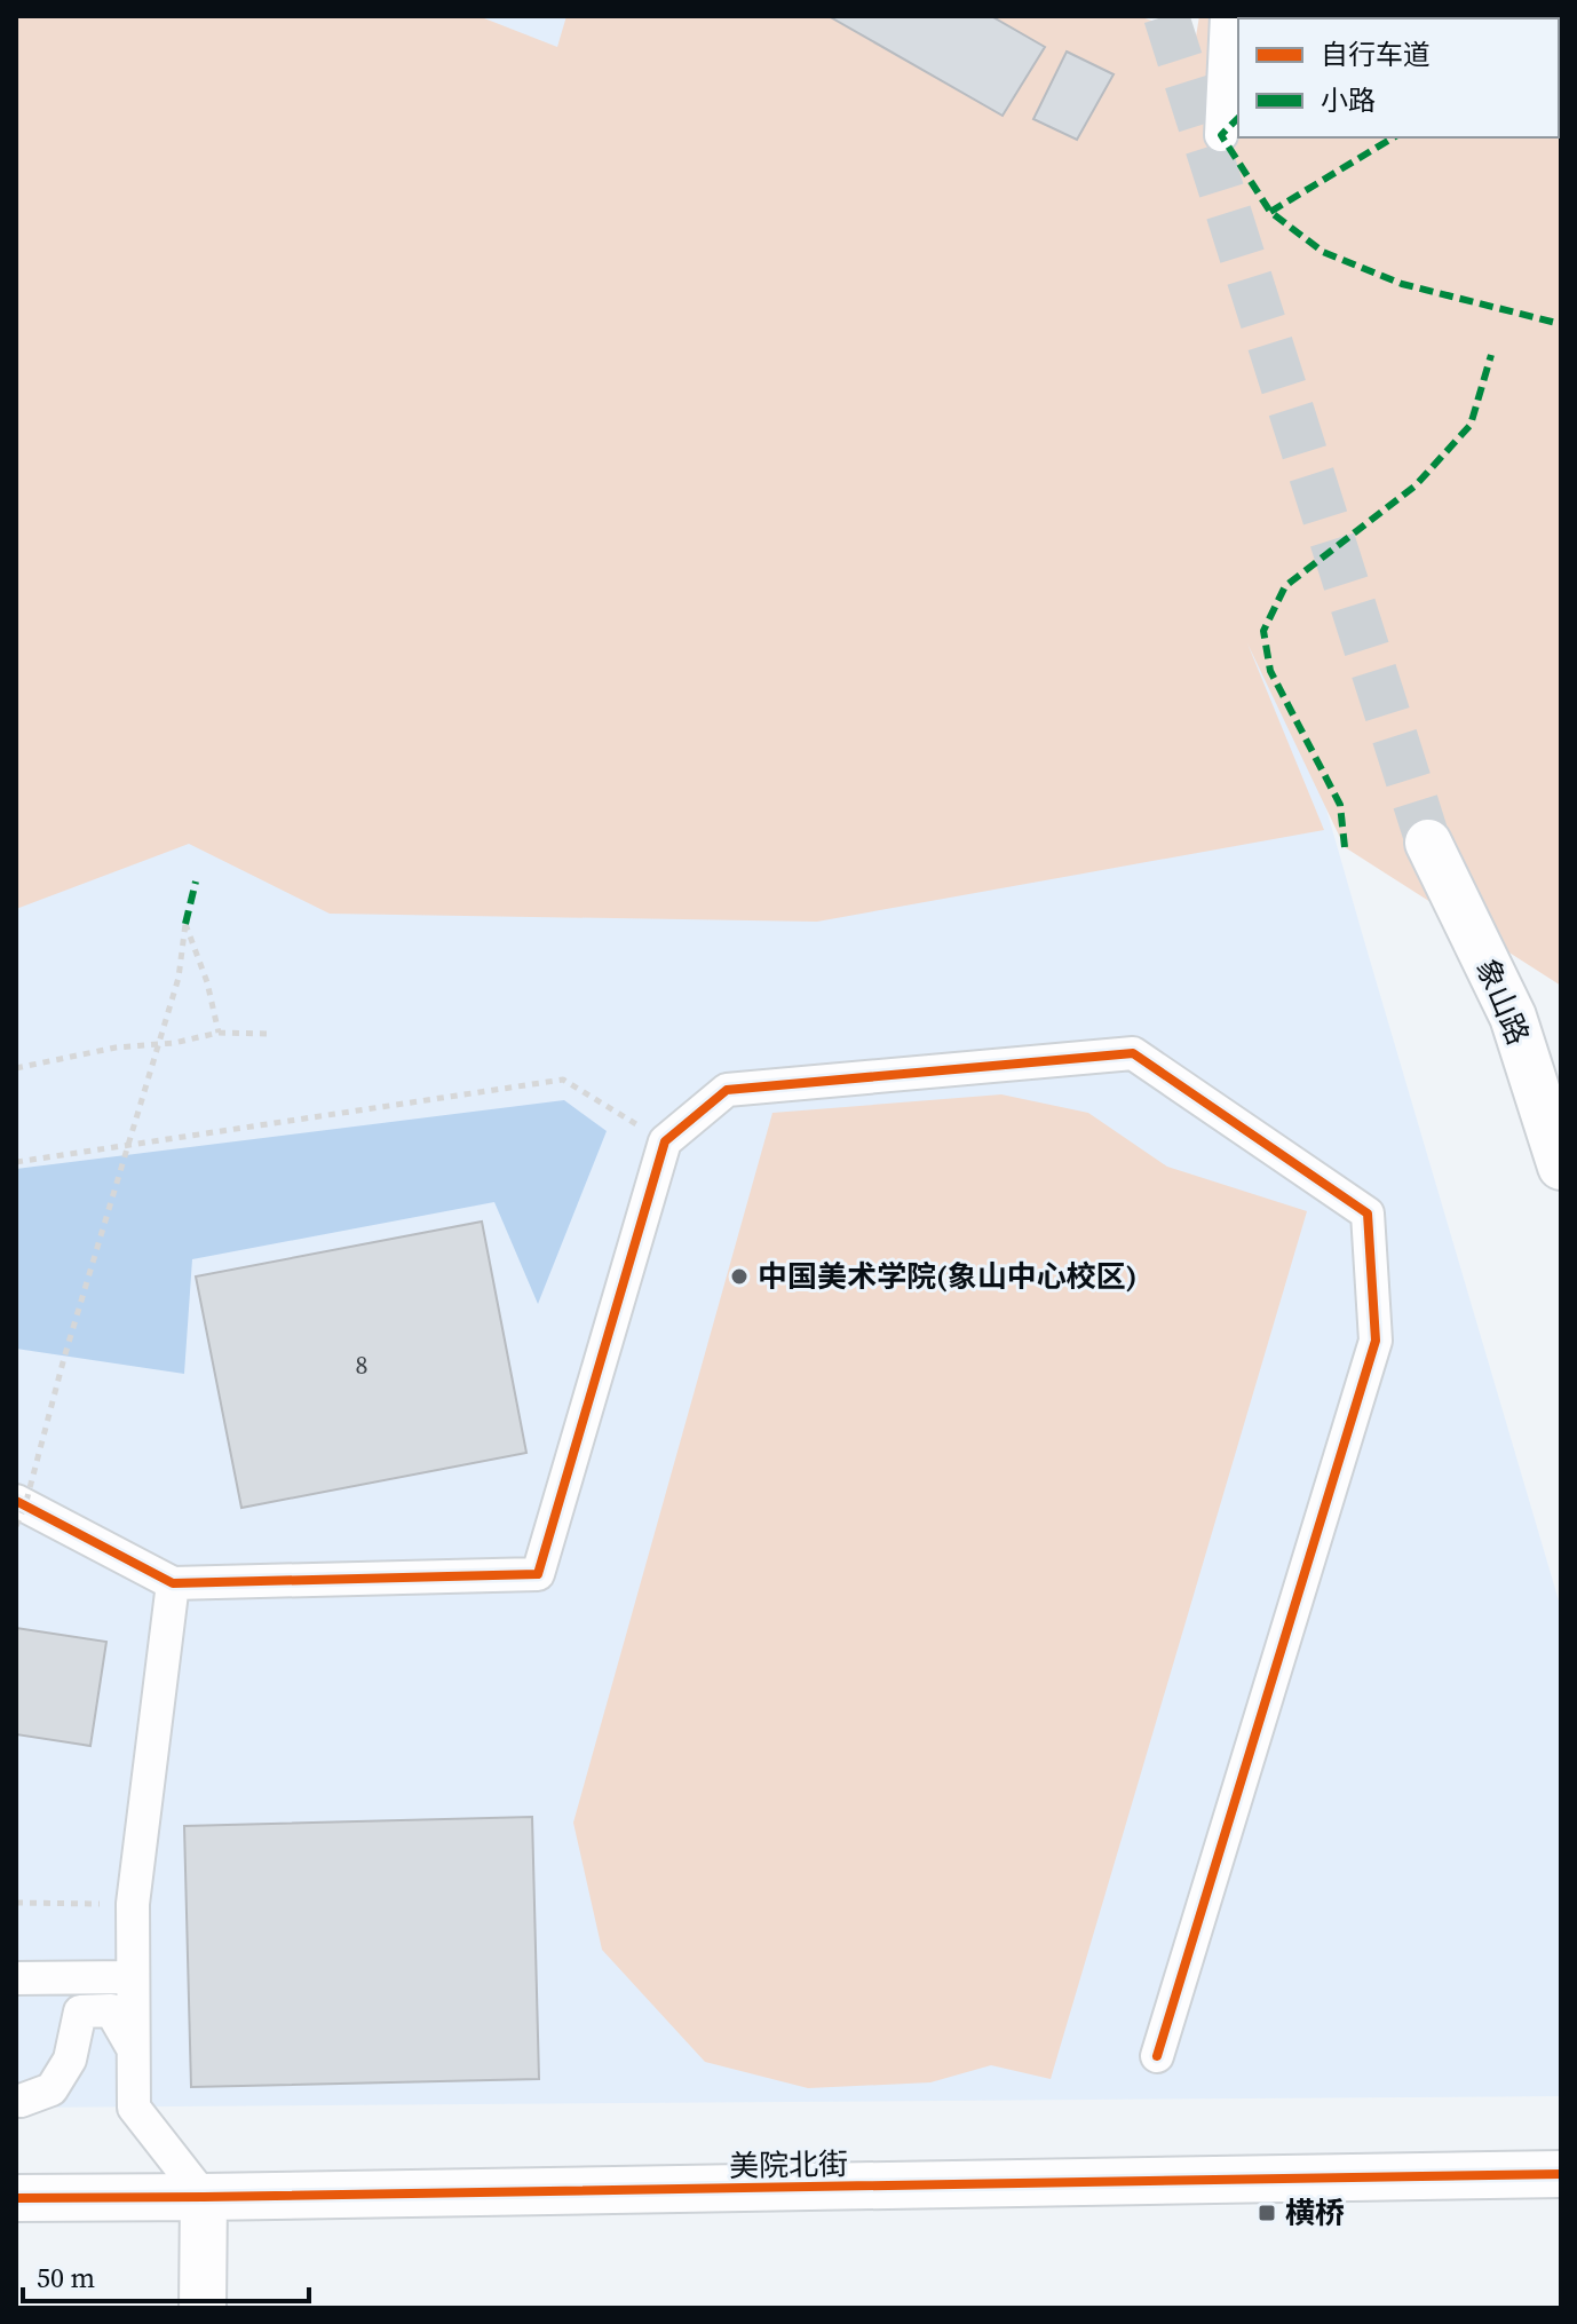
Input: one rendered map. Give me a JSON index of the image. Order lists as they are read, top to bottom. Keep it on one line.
{"streets":{"street":["象山路","美院北街"]},"places":{"other":["中国美术学院(象山中心校区)"],"transit":["横桥"]},"house_numbers":["8"],"legend":["自行车道","小路"],"scale_bar":"50 m"}
